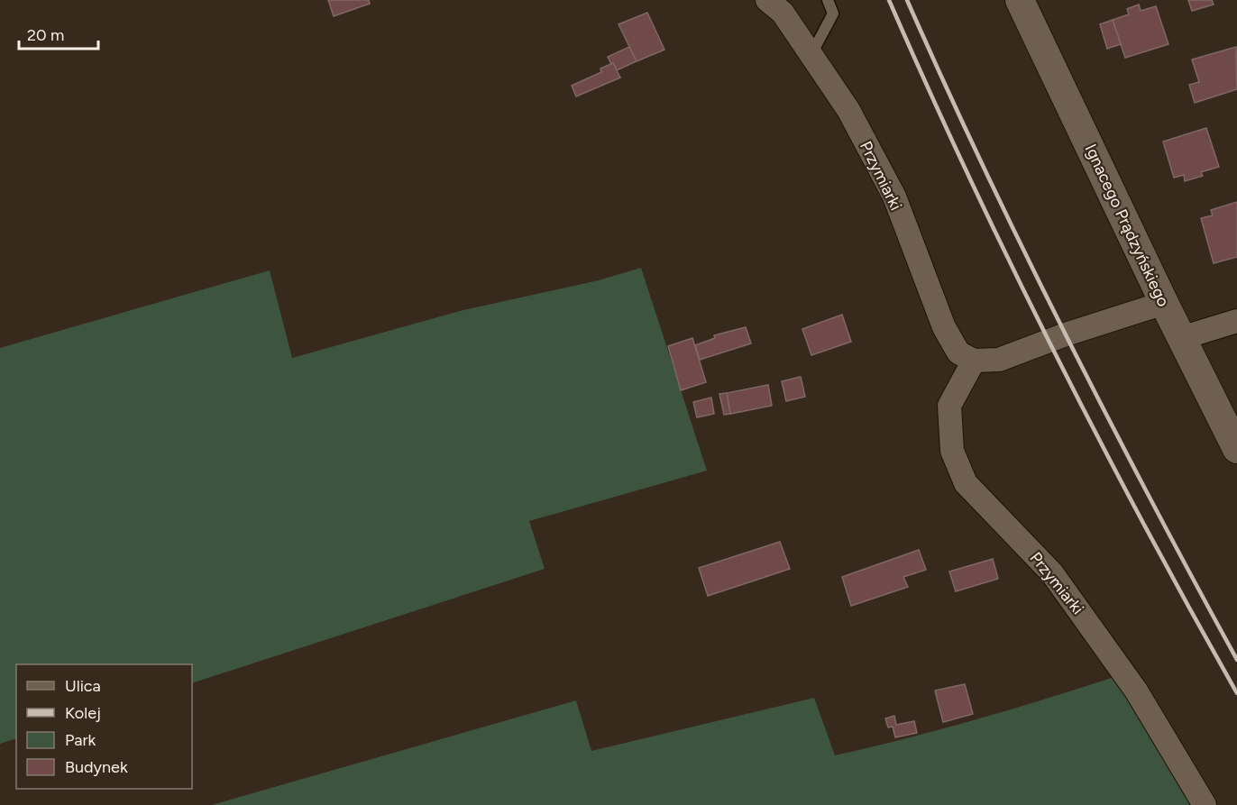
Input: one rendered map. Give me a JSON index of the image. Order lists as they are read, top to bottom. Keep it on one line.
{"streets":{"street":["Przymiarki","Ignacego Prądzyńskiego"]},"legend":["Ulica","Kolej","Park","Budynek"],"scale_bar":"20 m"}
